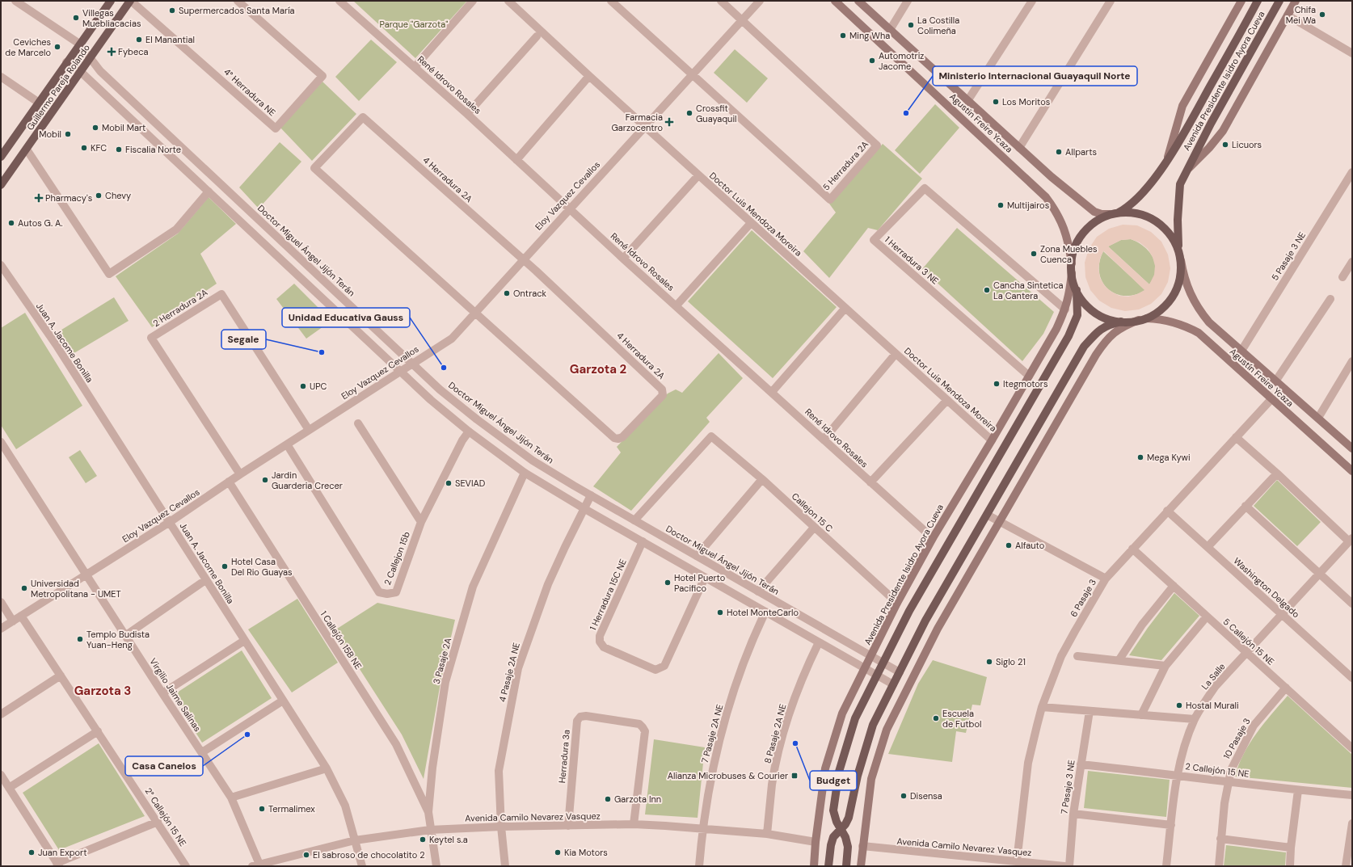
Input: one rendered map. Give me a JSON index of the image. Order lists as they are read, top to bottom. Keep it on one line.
{"streets":{"main road":["Avenida Presidente Isidro Ayora Cueva","Guillermo Pareja Rolando","Agustín Freire Ycaza"],"street":["René Idrovo Rosales","4° Herradura NE","5 Herradura 2A","4 Herradura 2A","Eloy Vazquez Cevallos","Doctor Luis Mendoza Moreira","Doctor Miguel Ángel Jijón Terán","5 Pasaje 3 NE","1 Herradura 3 NE","2 Herradura 2A","Juan A. Jacome Bonilla","Callejon 15 C","2 Callejon 15b","Washington Delgado","1 Herradura 15C NE","6 Pasaje 3","1 Callejón 15B NE","5 Callejón 15 NE","3 Pasaje 2A","4 Pasaje 2A NE","La Salle","Virgilio Jaime Salinas","7 Pasaje 2A NE","8 Pasaje 2A NE","10 Pasaje 3","Herradura 3a","2 Callejón 15 NE","7 Pasaje 3 NE","2° Callejón 15 NE","Avenida Camilo Nevarez Vasquez"]},"crossings":[["Avenida Presidente Isidro Ayora Cueva","René Idrovo Rosales"],["Avenida Presidente Isidro Ayora Cueva","Agustín Freire Ycaza"],["Avenida Presidente Isidro Ayora Cueva","Doctor Luis Mendoza Moreira"],["Avenida Presidente Isidro Ayora Cueva","Doctor Miguel Ángel Jijón Terán"],["Avenida Presidente Isidro Ayora Cueva","1 Herradura 3 NE"],["Avenida Presidente Isidro Ayora Cueva","Callejon 15 C"],["Avenida Presidente Isidro Ayora Cueva","Avenida Camilo Nevarez Vasquez"],["René Idrovo Rosales","Eloy Vazquez Cevallos"],["Guillermo Pareja Rolando","4° Herradura NE"],["Guillermo Pareja Rolando","Doctor Miguel Ángel Jijón Terán"],["Agustín Freire Ycaza","5 Pasaje 3 NE"],["Agustín Freire Ycaza","6 Pasaje 3"],["5 Herradura 2A","Eloy Vazquez Cevallos"],["4 Herradura 2A","Eloy Vazquez Cevallos"],["Eloy Vazquez Cevallos","Doctor Luis Mendoza Moreira"],["Eloy Vazquez Cevallos","Doctor Miguel Ángel Jijón Terán"],["Eloy Vazquez Cevallos","2 Herradura 2A"],["Eloy Vazquez Cevallos","Juan A. Jacome Bonilla"],["Eloy Vazquez Cevallos","2 Callejon 15b"],["Eloy Vazquez Cevallos","1 Callejón 15B NE"],["Eloy Vazquez Cevallos","Virgilio Jaime Salinas"],["Eloy Vazquez Cevallos","2° Callejón 15 NE"],["Doctor Miguel Ángel Jijón Terán","Callejon 15 C"],["Doctor Miguel Ángel Jijón Terán","4 Pasaje 2A NE"],["Juan A. Jacome Bonilla","Avenida Camilo Nevarez Vasquez"],["Washington Delgado","6 Pasaje 3"],["Washington Delgado","La Salle"],["6 Pasaje 3","5 Callejón 15 NE"],["6 Pasaje 3","Avenida Camilo Nevarez Vasquez"],["1 Callejón 15B NE","3 Pasaje 2A"],["5 Callejón 15 NE","La Salle"],["5 Callejón 15 NE","10 Pasaje 3"],["3 Pasaje 2A","Avenida Camilo Nevarez Vasquez"],["4 Pasaje 2A NE","Avenida Camilo Nevarez Vasquez"],["La Salle","2 Callejón 15 NE"],["Virgilio Jaime Salinas","Avenida Camilo Nevarez Vasquez"],["7 Pasaje 2A NE","Avenida Camilo Nevarez Vasquez"],["8 Pasaje 2A NE","Avenida Camilo Nevarez Vasquez"],["10 Pasaje 3","2 Callejón 15 NE"],["Herradura 3a","Avenida Camilo Nevarez Vasquez"],["2 Callejón 15 NE","7 Pasaje 3 NE"]],"districts":["Garzota 2","Garzota 3"],"parks":["Parque \"Garzota\""],"places":{"other":["Supermercados Santa María","Chifa Mei Wa","Villegas Muebliacacias","La Costilla Colimeña","Ming Wha","El Manantial","Ceviches de Marcelo","Automotriz Jacome","Los Moritos","Crossfit Guayaquil","Ministerio Internacional Guayaquil Norte","Mobil Mart","Mobil","Licuors","KFC","Fiscalia Norte","Allparts","Chevy","Multijairos","Autos G. A.","Zona Muebles Cuenca","Cancha Sintetica La Cantera","Ontrack","Segale","Unidad Educativa Gauss","Itegmotors","UPC","Mega Kywi","Jardin Guarderia Crecer","SEVIAD","Alfauto","Hotel Casa Del Rio Guayas","Hotel Puerto Pacifico","Universidad Metropolitana - UMET","Hotel MonteCarlo","Templo Budista Yuan-Heng","Siglo 21","Hostal Murali","Escuela de Futbol","Casa Canelos","Budget","Disensa","Garzota Inn","Termalimex","Keytel s.a","Juan Export","Kia Motors","El sabroso de chocolatito 2"],"health":["Fybeca","Farmacia Garzocentro","Pharmacy's"],"transit":["Alianza Microbuses & Courier"]}}
